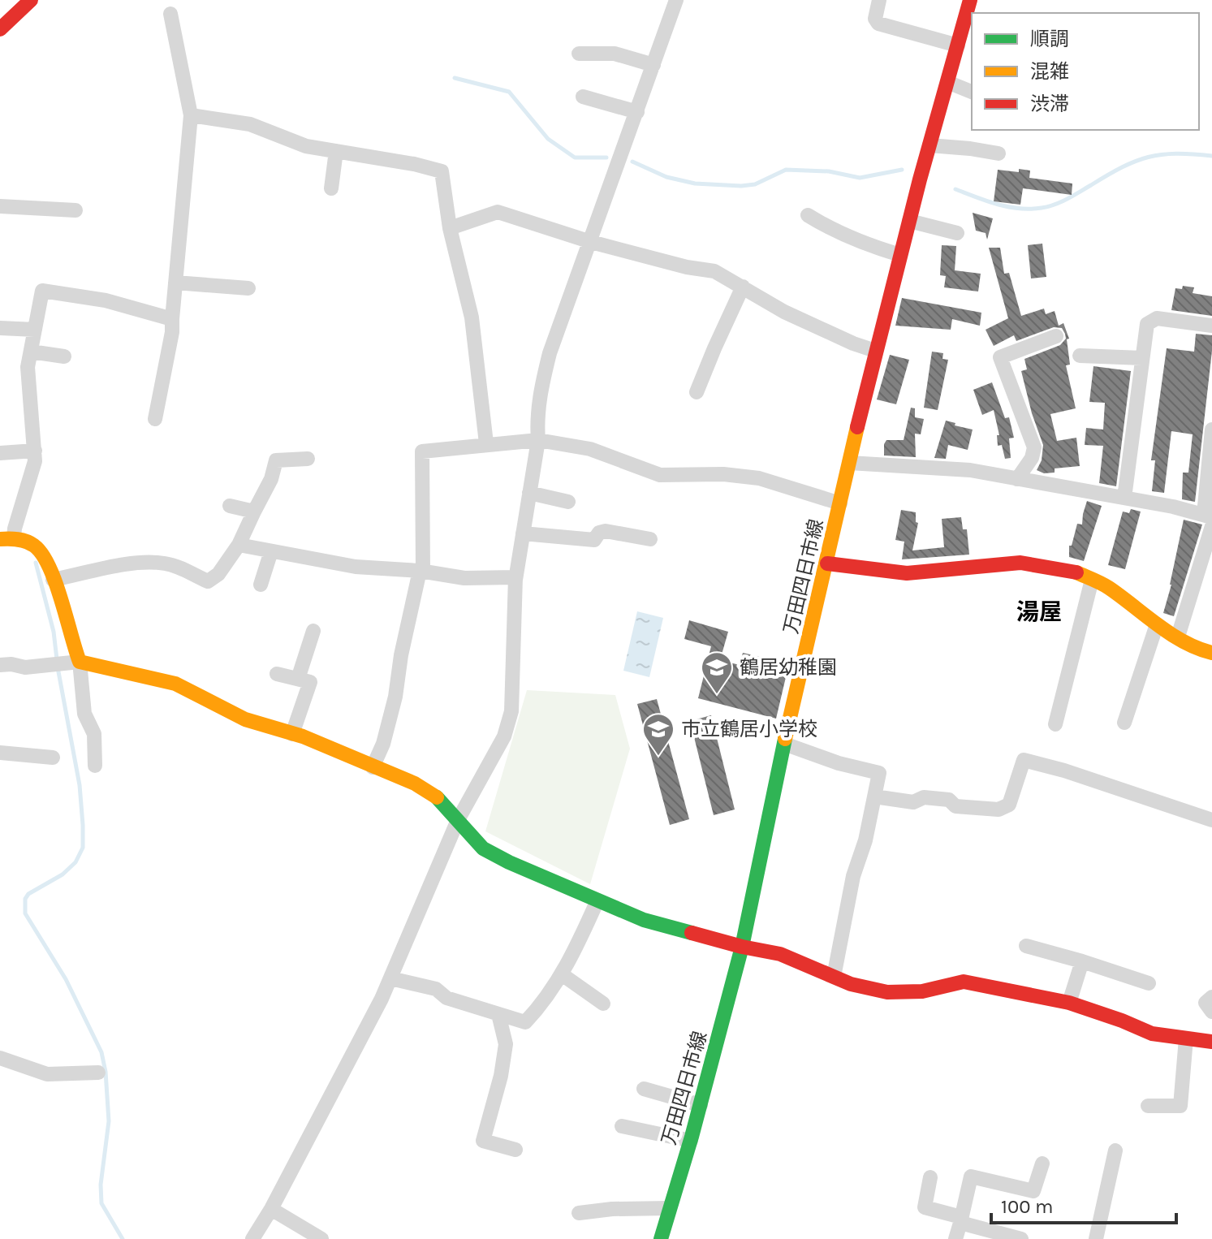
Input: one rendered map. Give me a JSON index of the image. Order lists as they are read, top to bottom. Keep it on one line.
{"streets":{"main road":["万田四日市線"]},"districts":["湯屋"],"places":{"school or university":["鶴居幼稚園","市立鶴居小学校"]},"legend":["順調","混雑","渋滞"],"scale_bar":"100 m"}
